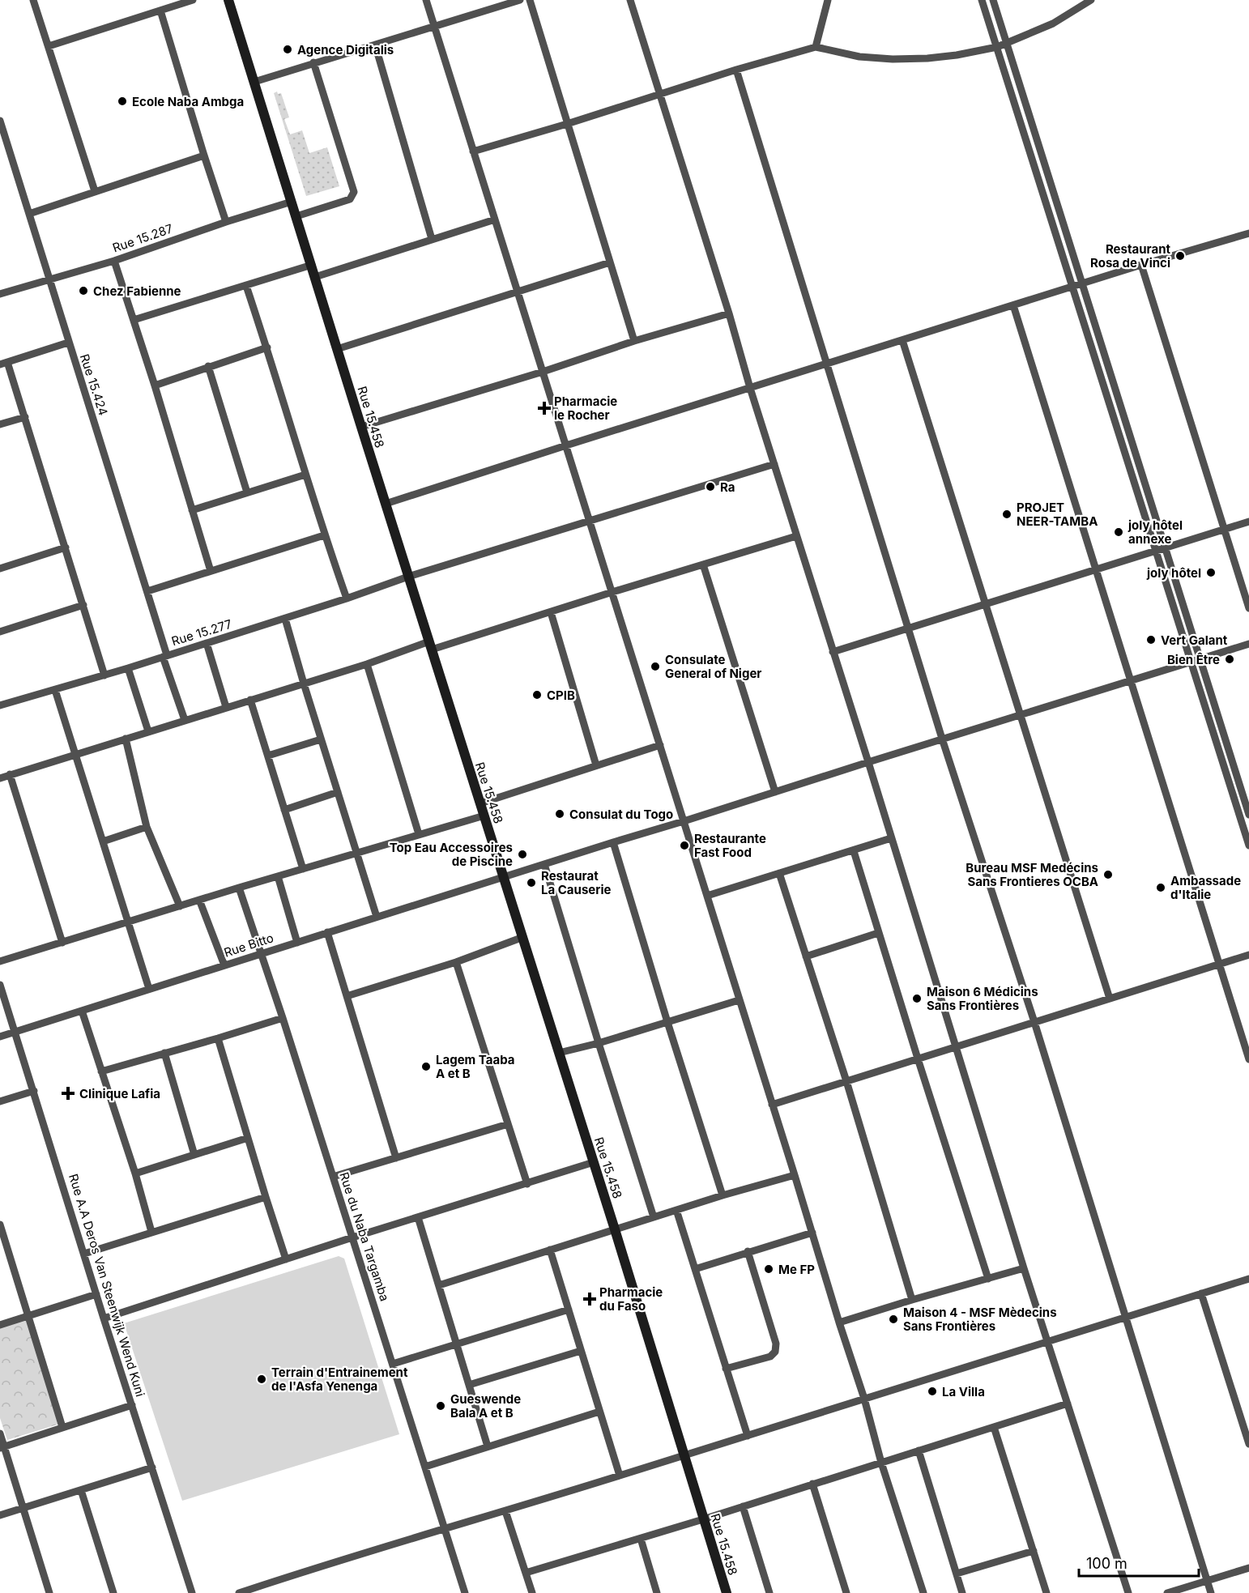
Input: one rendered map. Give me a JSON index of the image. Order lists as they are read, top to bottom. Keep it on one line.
{"streets":{"main road":["Rue 15.458"],"street":["Rue 15.287","Rue 15.424","Rue 15.277","Rue Bitto","Rue du Naba Targamba","Rue A.A Deros Van Steenwijk Wend Kuni"]},"crossings":[["Rue 15.287","Rue 15.424"],["Rue 15.287","Rue 15.458"],["Rue 15.424","Rue 15.277"],["Rue 15.458","Rue 15.277"],["Rue 15.458","Rue Bitto"],["Rue Bitto","Rue du Naba Targamba"],["Rue Bitto","Rue A.A Deros Van Steenwijk Wend Kuni"]],"places":{"other":["Agence Digitalis","Ecole Naba Ambga","Restaurant Rosa de Vinci","Chez Fabienne","Ra","PROJET NEER-TAMBA","joly hôtel annexe","joly hôtel","Vert Galant","Bien Être","Consulate General of Niger","CPIB","Consulat du Togo","Restaurante Fast Food","Top Eau Accessoires de Piscine","Bureau MSF Medécins Sans Frontieres OCBA","Restaurat La Causerie","Ambassade d'Italie","Maison 6 Médicins Sans Frontières","Lagem Taaba A et B","Me FP","Maison 4 - MSF Mèdecins Sans Frontières","Terrain d'Entrainement de l'Asfa Yenenga","La Villa","Gueswende Bala A et B"],"health":["Pharmacie le Rocher","Clinique Lafia","Pharmacie du Faso"]},"scale_bar":"100 m"}
